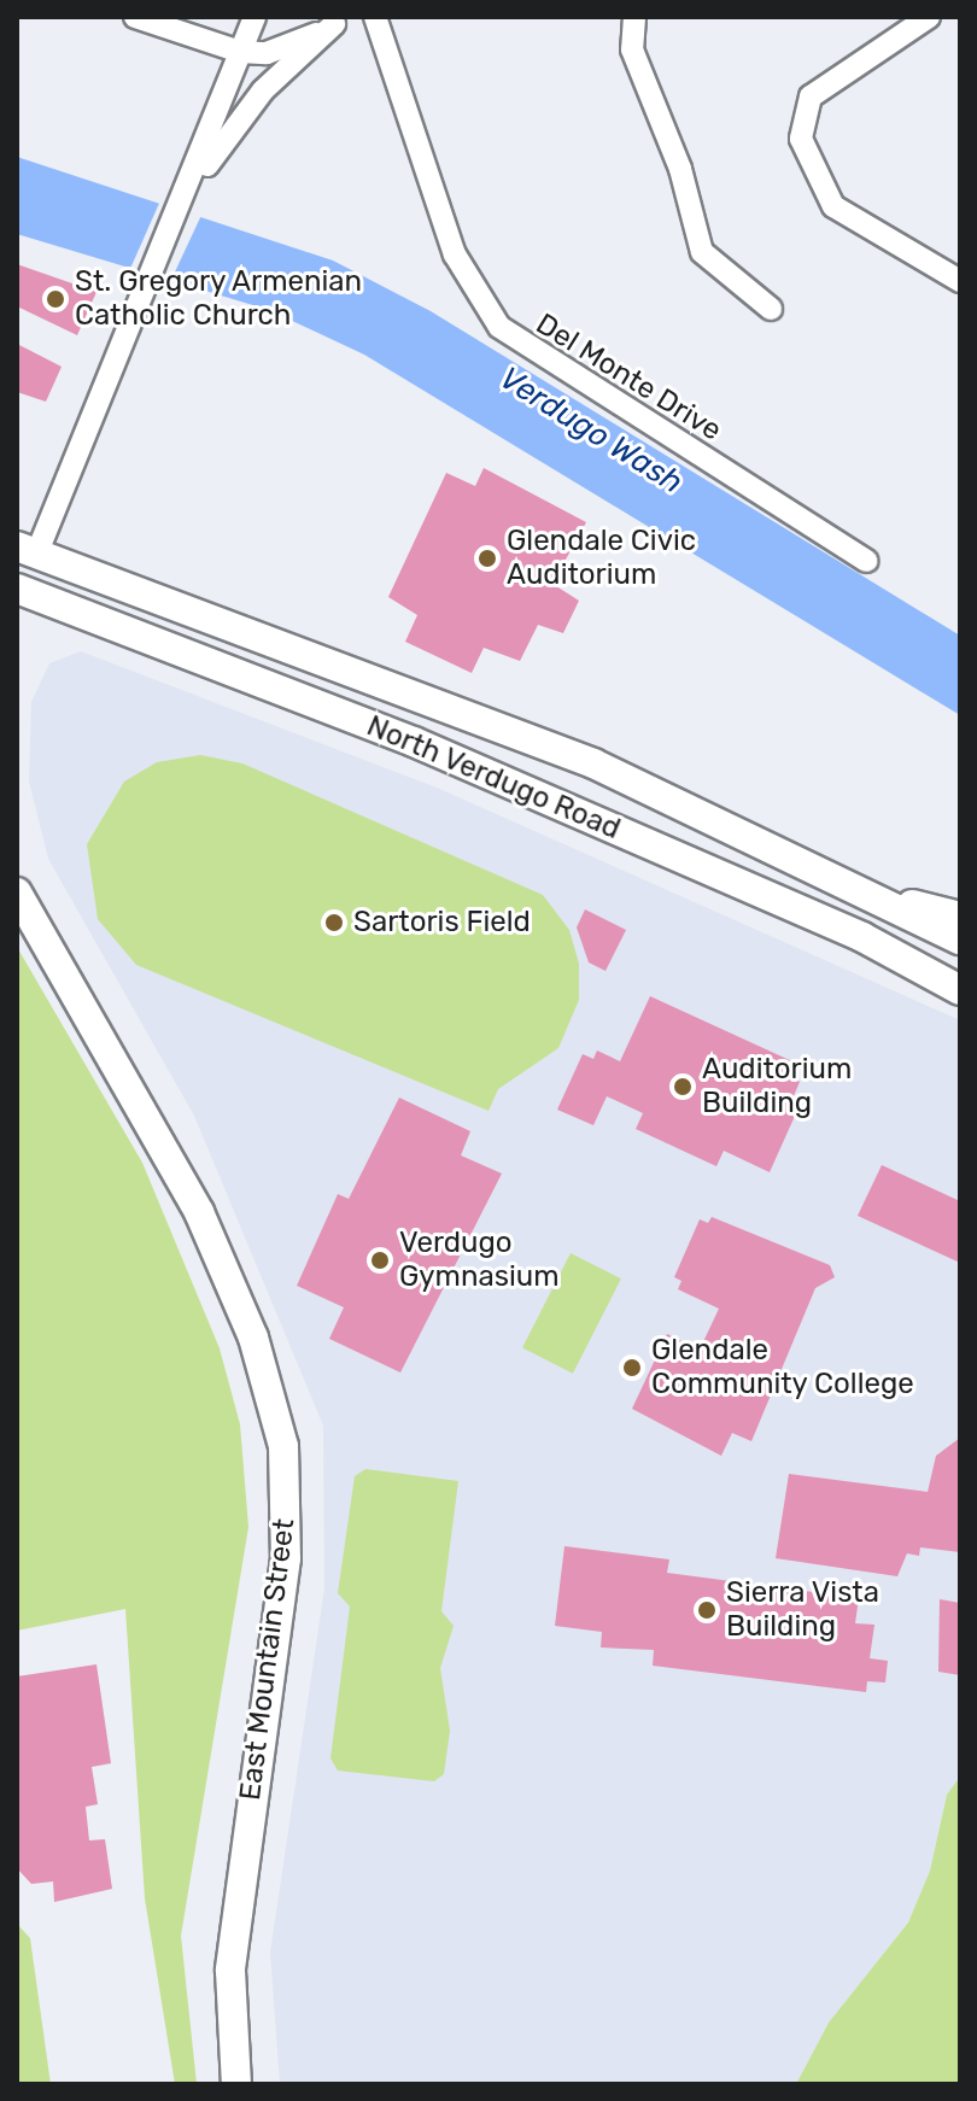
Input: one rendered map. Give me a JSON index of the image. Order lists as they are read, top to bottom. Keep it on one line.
{"streets":{"main road":["North Verdugo Road","East Mountain Street"],"street":["Del Monte Drive"]},"water":["Verdugo Wash"],"places":["St. Gregory Armenian Catholic Church","Glendale Civic Auditorium","Sartoris Field","Auditorium Building","Verdugo Gymnasium","Glendale Community College","Sierra Vista Building"]}
